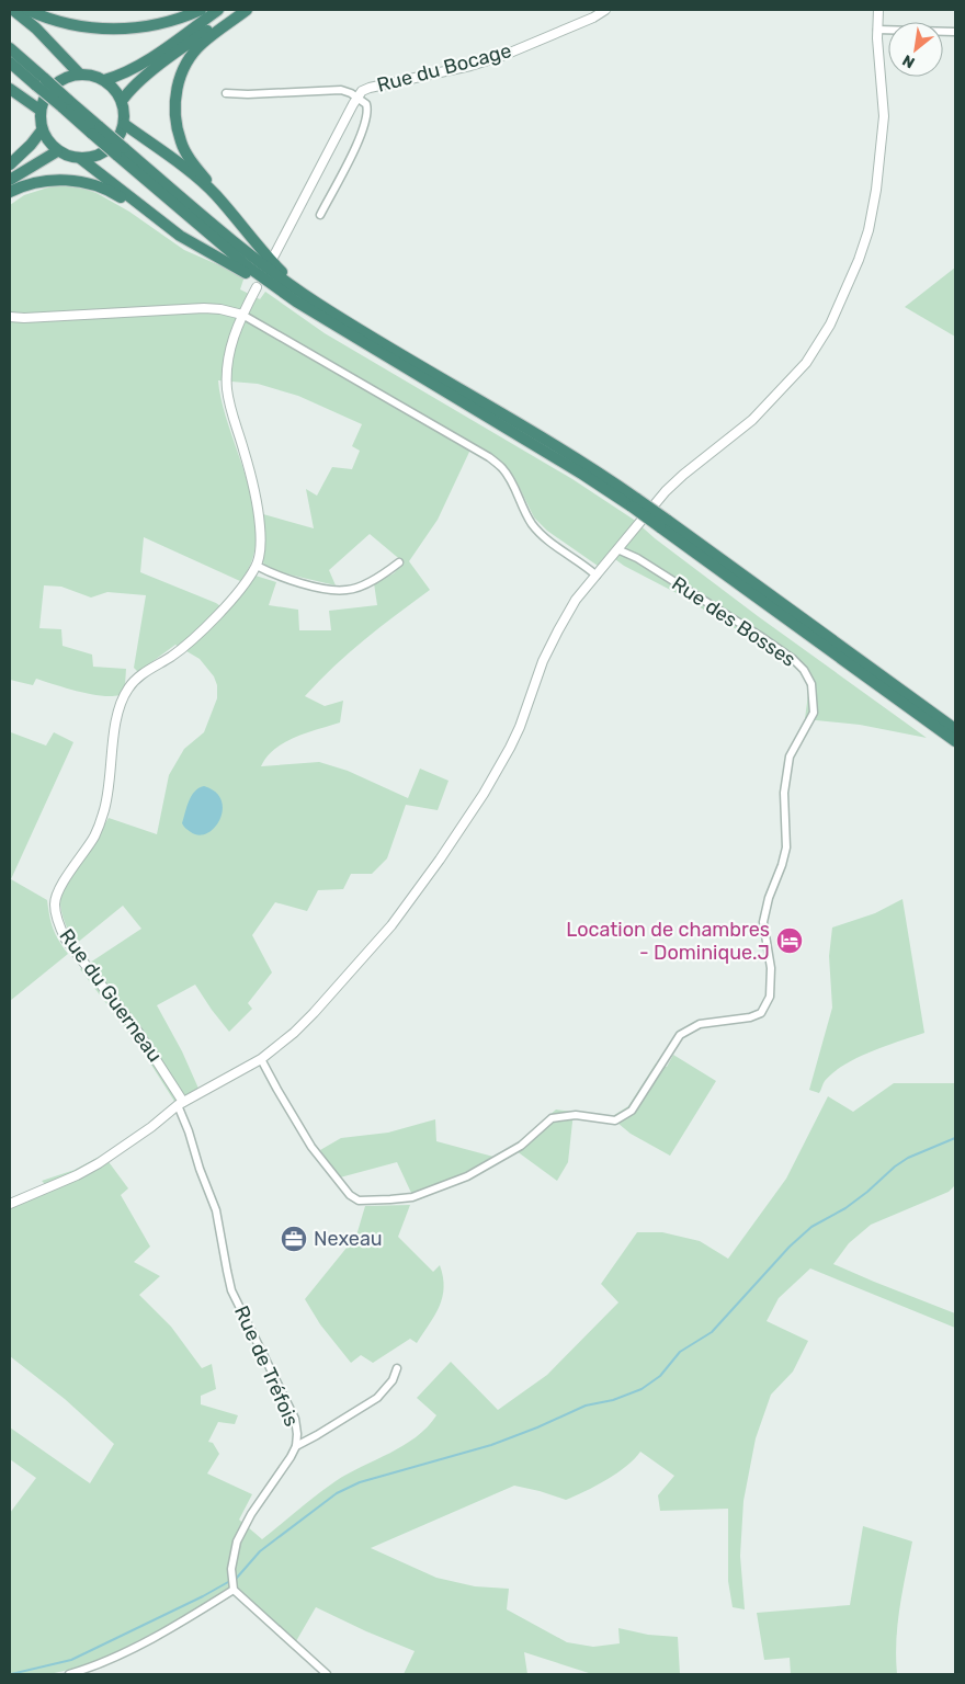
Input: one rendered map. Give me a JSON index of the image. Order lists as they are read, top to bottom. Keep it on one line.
{"streets":{"street":["Rue du Bocage","Rue des Bosses","Rue du Guerneau","Rue de Tréfois"]},"crossings":[["Rue du Guerneau","Rue de Tréfois"]],"places":{"hotel":["Location de chambres - Dominique.J"],"office":["Nexeau"]},"north":"bottom left"}
